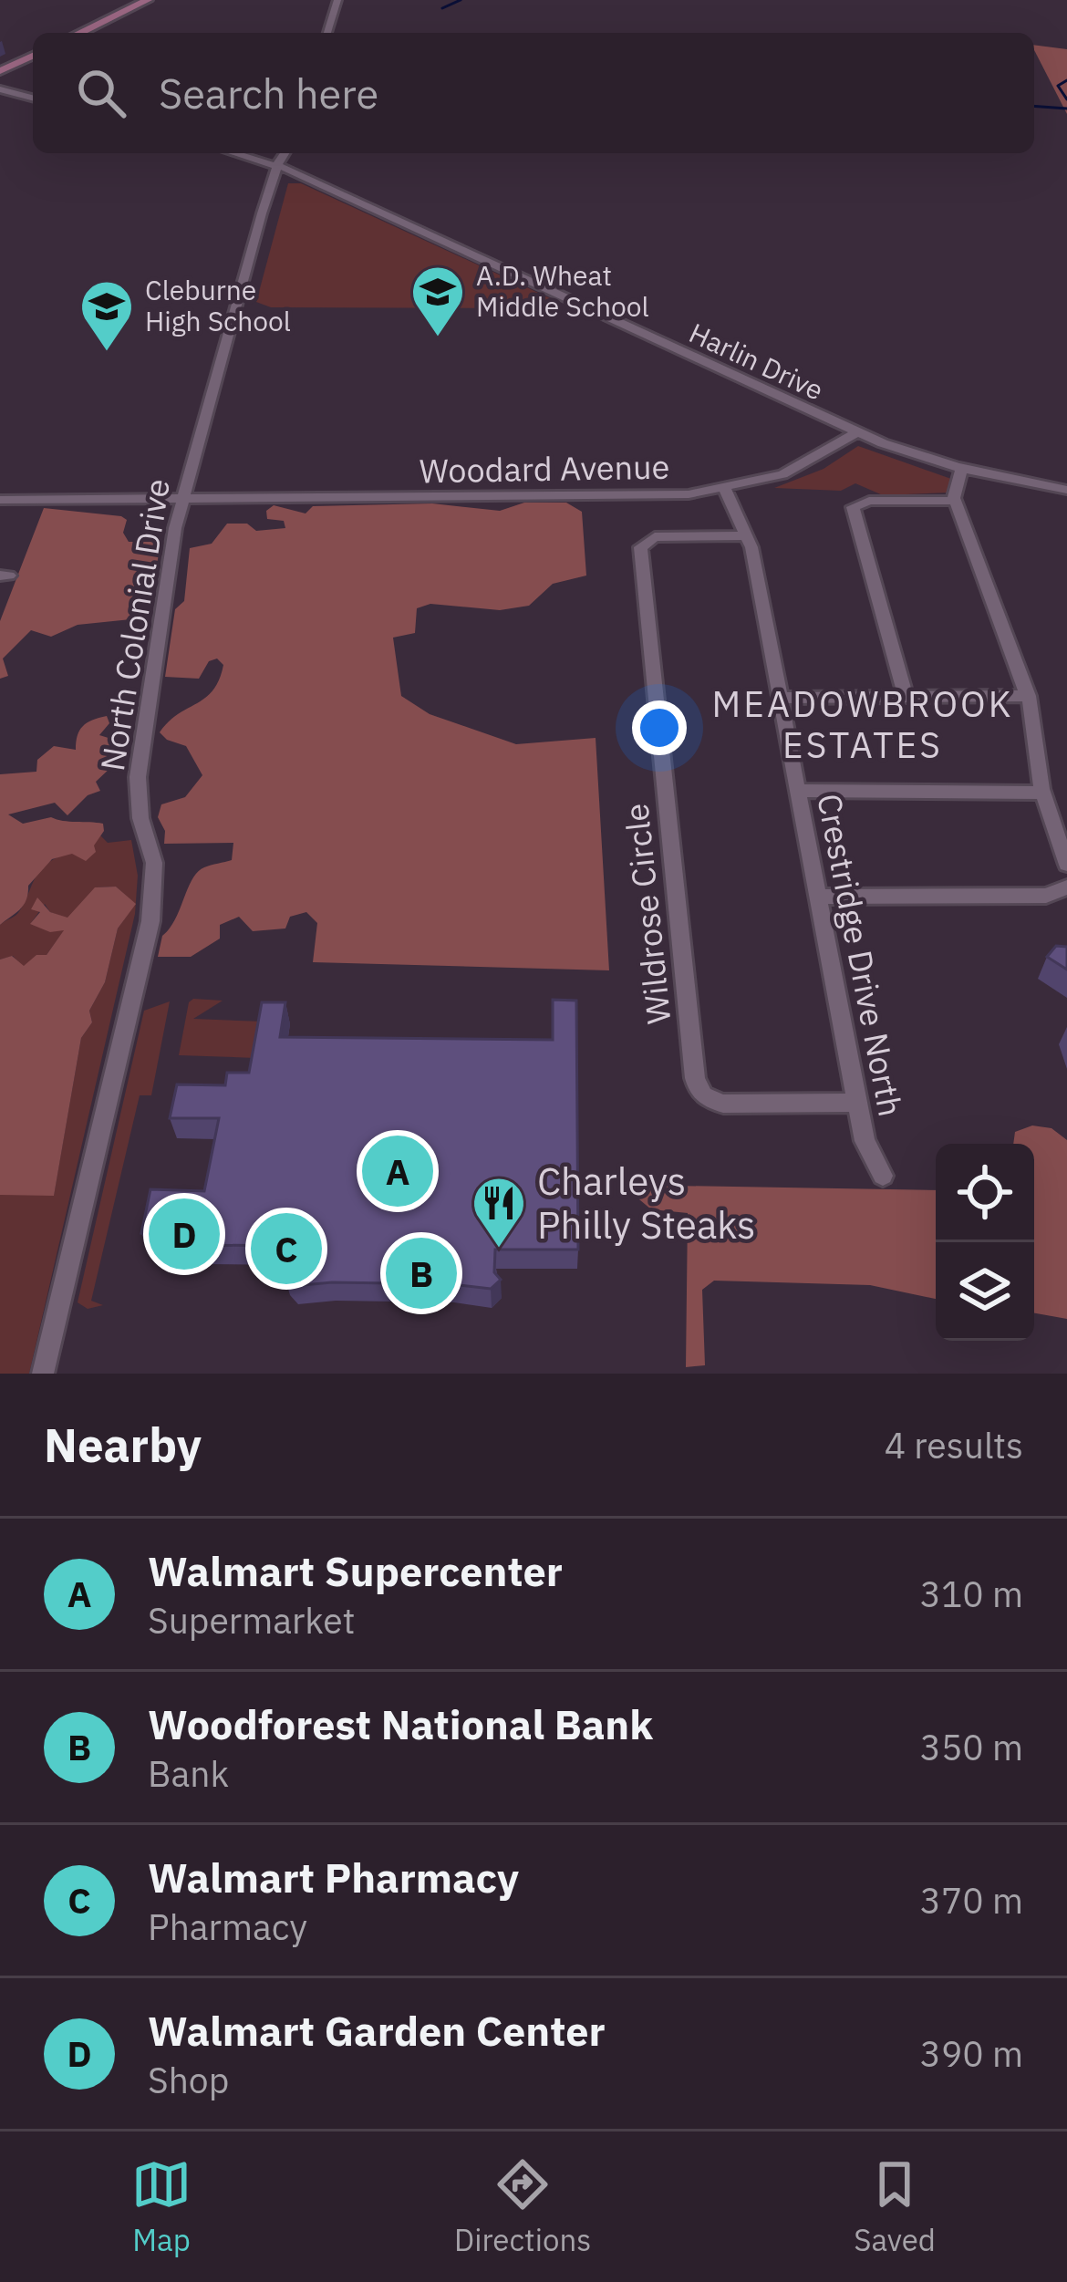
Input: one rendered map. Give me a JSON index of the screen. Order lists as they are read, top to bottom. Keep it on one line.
{"streets":{"street":["Harlin Drive","Woodard Avenue","North Colonial Drive","Wildrose Circle","Crestridge Drive North"]},"crossings":[["Harlin Drive","Woodard Avenue"],["Harlin Drive","North Colonial Drive"],["Woodard Avenue","North Colonial Drive"],["Woodard Avenue","Crestridge Drive North"],["Wildrose Circle","Crestridge Drive North"]],"districts":["MEADOWBROOK ESTATES"],"places":{"school or university":["A.D. Wheat Middle School","Cleburne High School"],"restaurant":["Charleys Philly Steaks"]},"page":{"search":"Search here","pins":["A","D","C","B"],"heading":["Nearby","4 results"],"list":[{"mark":"A","name":"Walmart Supercenter","note":"Supermarket","value":"310 m"},{"mark":"B","name":"Woodforest National Bank","note":"Bank","value":"350 m"},{"mark":"C","name":"Walmart Pharmacy","note":"Pharmacy","value":"370 m"},{"mark":"D","name":"Walmart Garden Center","note":"Shop","value":"390 m"}],"nav":["Map","Directions","Saved"]}}
